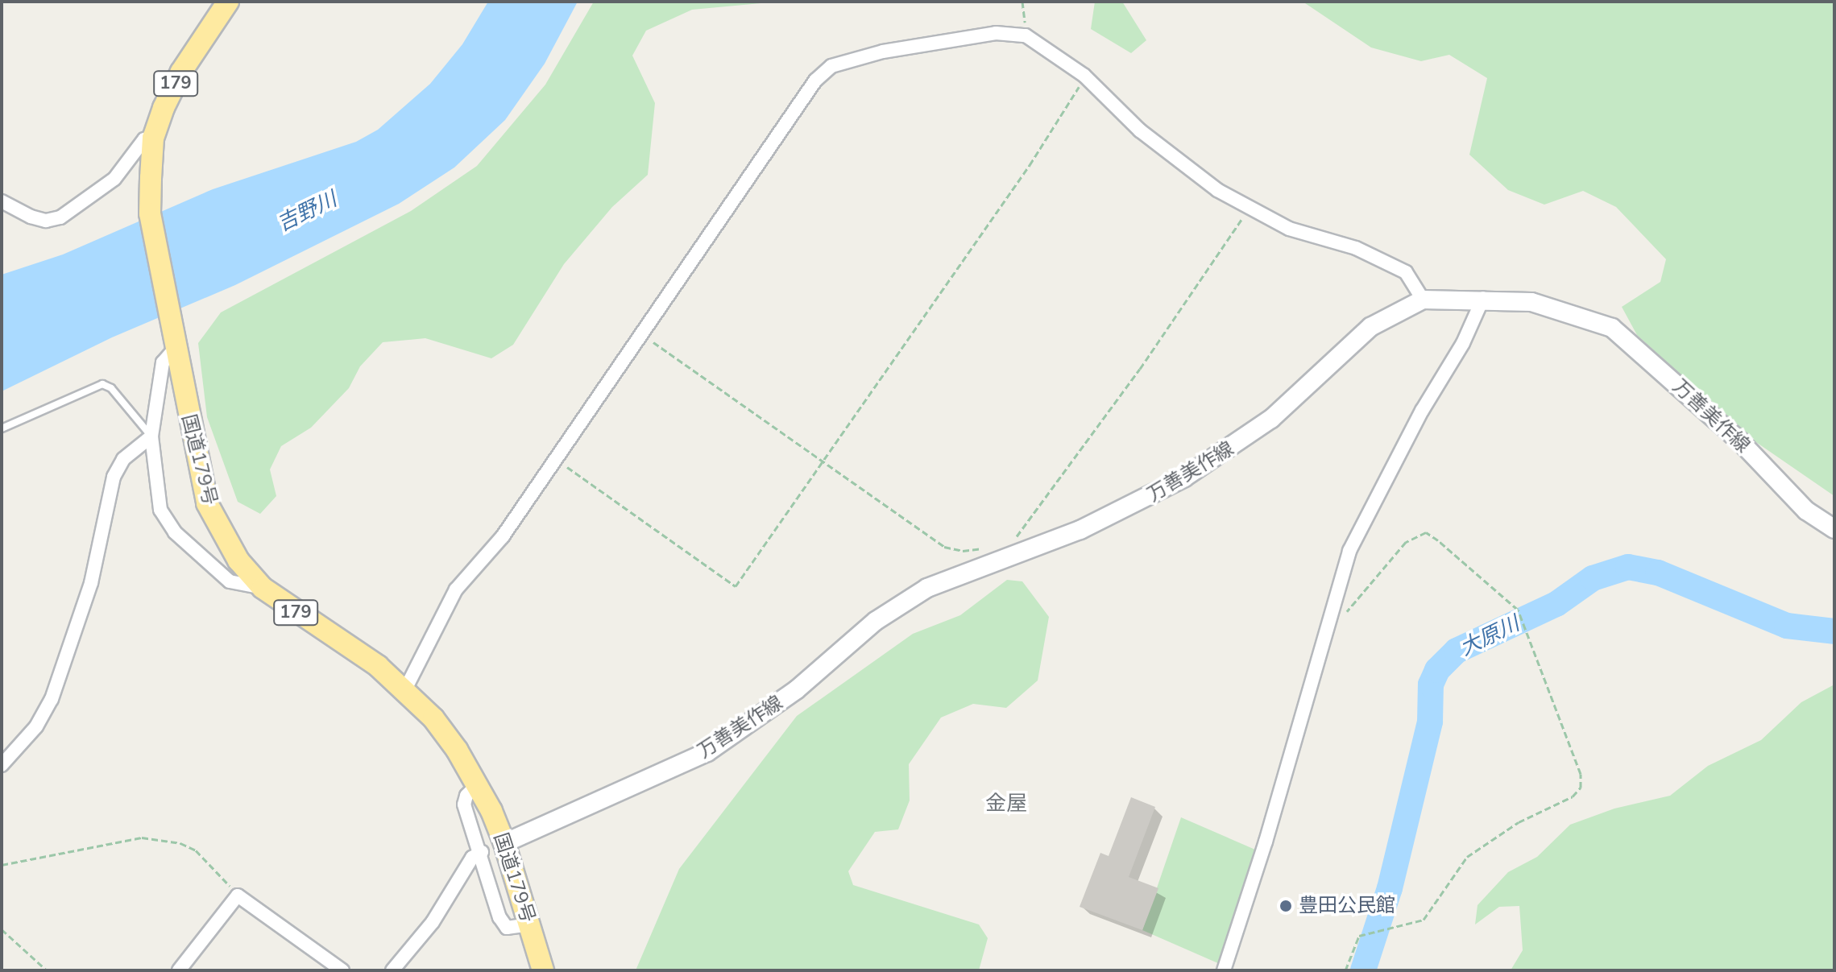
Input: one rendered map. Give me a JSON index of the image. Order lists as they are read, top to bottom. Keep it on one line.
{"streets":{"highway":["179","国道179号"],"main road":["万善美作線"]},"crossings":[["万善美作線","国道179号"]],"districts":["金屋"],"water":["吉野川","大原川"],"places":["豊田公民館"]}
